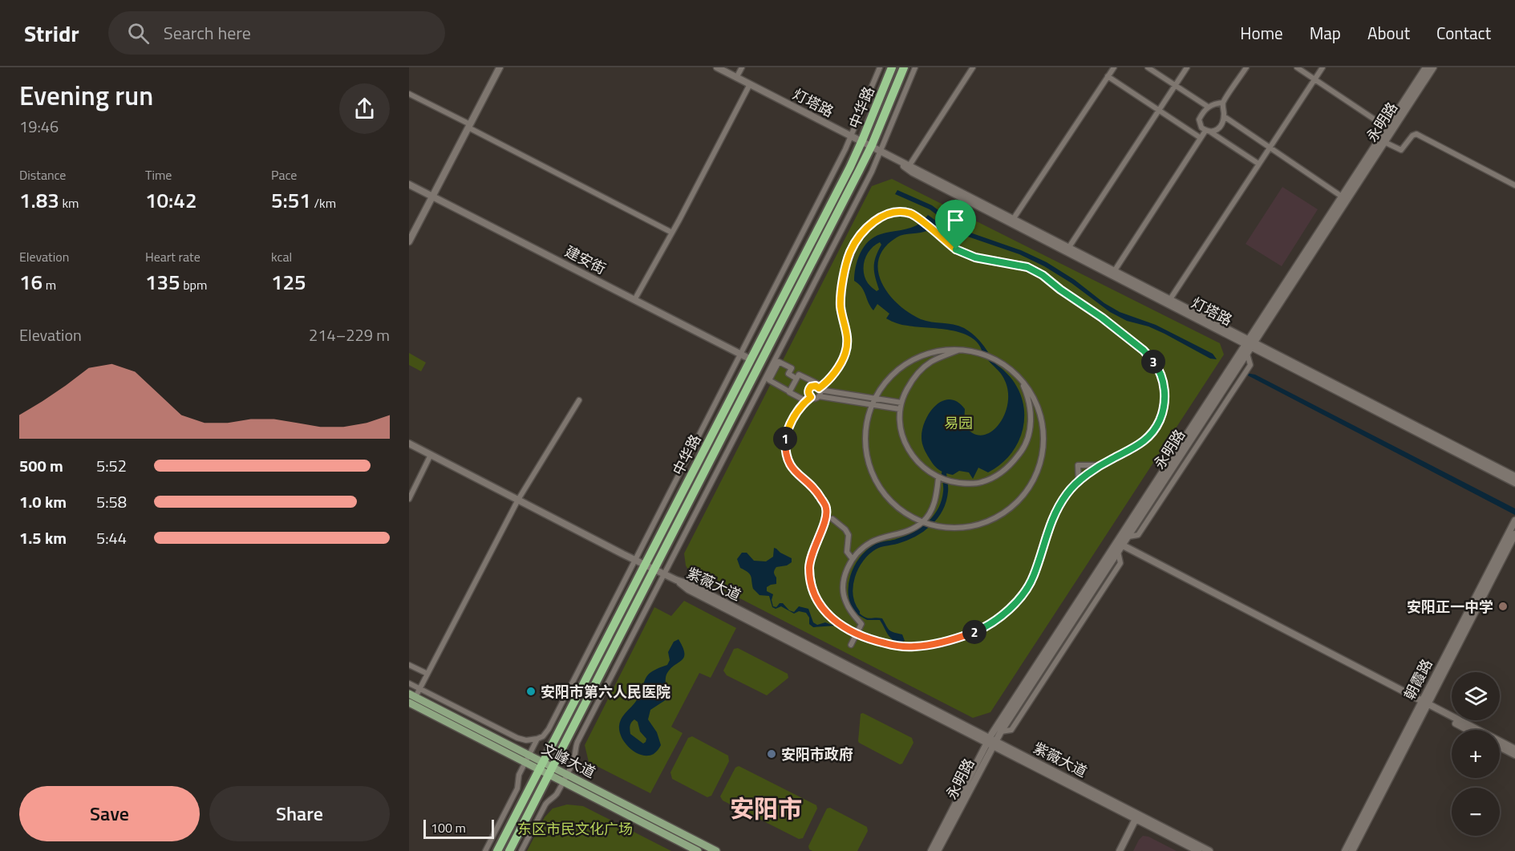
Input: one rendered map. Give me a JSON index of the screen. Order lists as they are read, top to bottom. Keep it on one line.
{"streets":{"highway":["中华路"],"main road":["文峰大道"],"street":["灯塔路","永明路","建安街","紫薇大道","朝霞路"]},"crossings":[["灯塔路","中华路"],["灯塔路","永明路"],["中华路","建安街"],["中华路","紫薇大道"],["中华路","文峰大道"],["永明路","紫薇大道"]],"districts":["安阳市"],"parks":["易园","东区市民文化广场"],"places":["安阳正一中学","安阳市第六人民医院","安阳市政府"],"scale_bar":"100 m","page":{"header":"Stridr","search":"Search here","nav":["Home","Map","About","Contact"],"heading":["Evening run","19:46"],"stats":[["Distance","1.83 km"],["Time","10:42"],["Pace","5:51 /km"],["Elevation","16 m"],["Heart rate","135 bpm"],["kcal","125"]],"chart":["Elevation","214–229 m"],"pins":["3","1","2"],"list":[{"name":"500 m","note":"5:52"},{"name":"1.0 km","note":"5:58"},{"name":"1.5 km","note":"5:44"}],"map_buttons":["+","−"],"buttons":["Save","Share"],"scale":"100 m"}}
